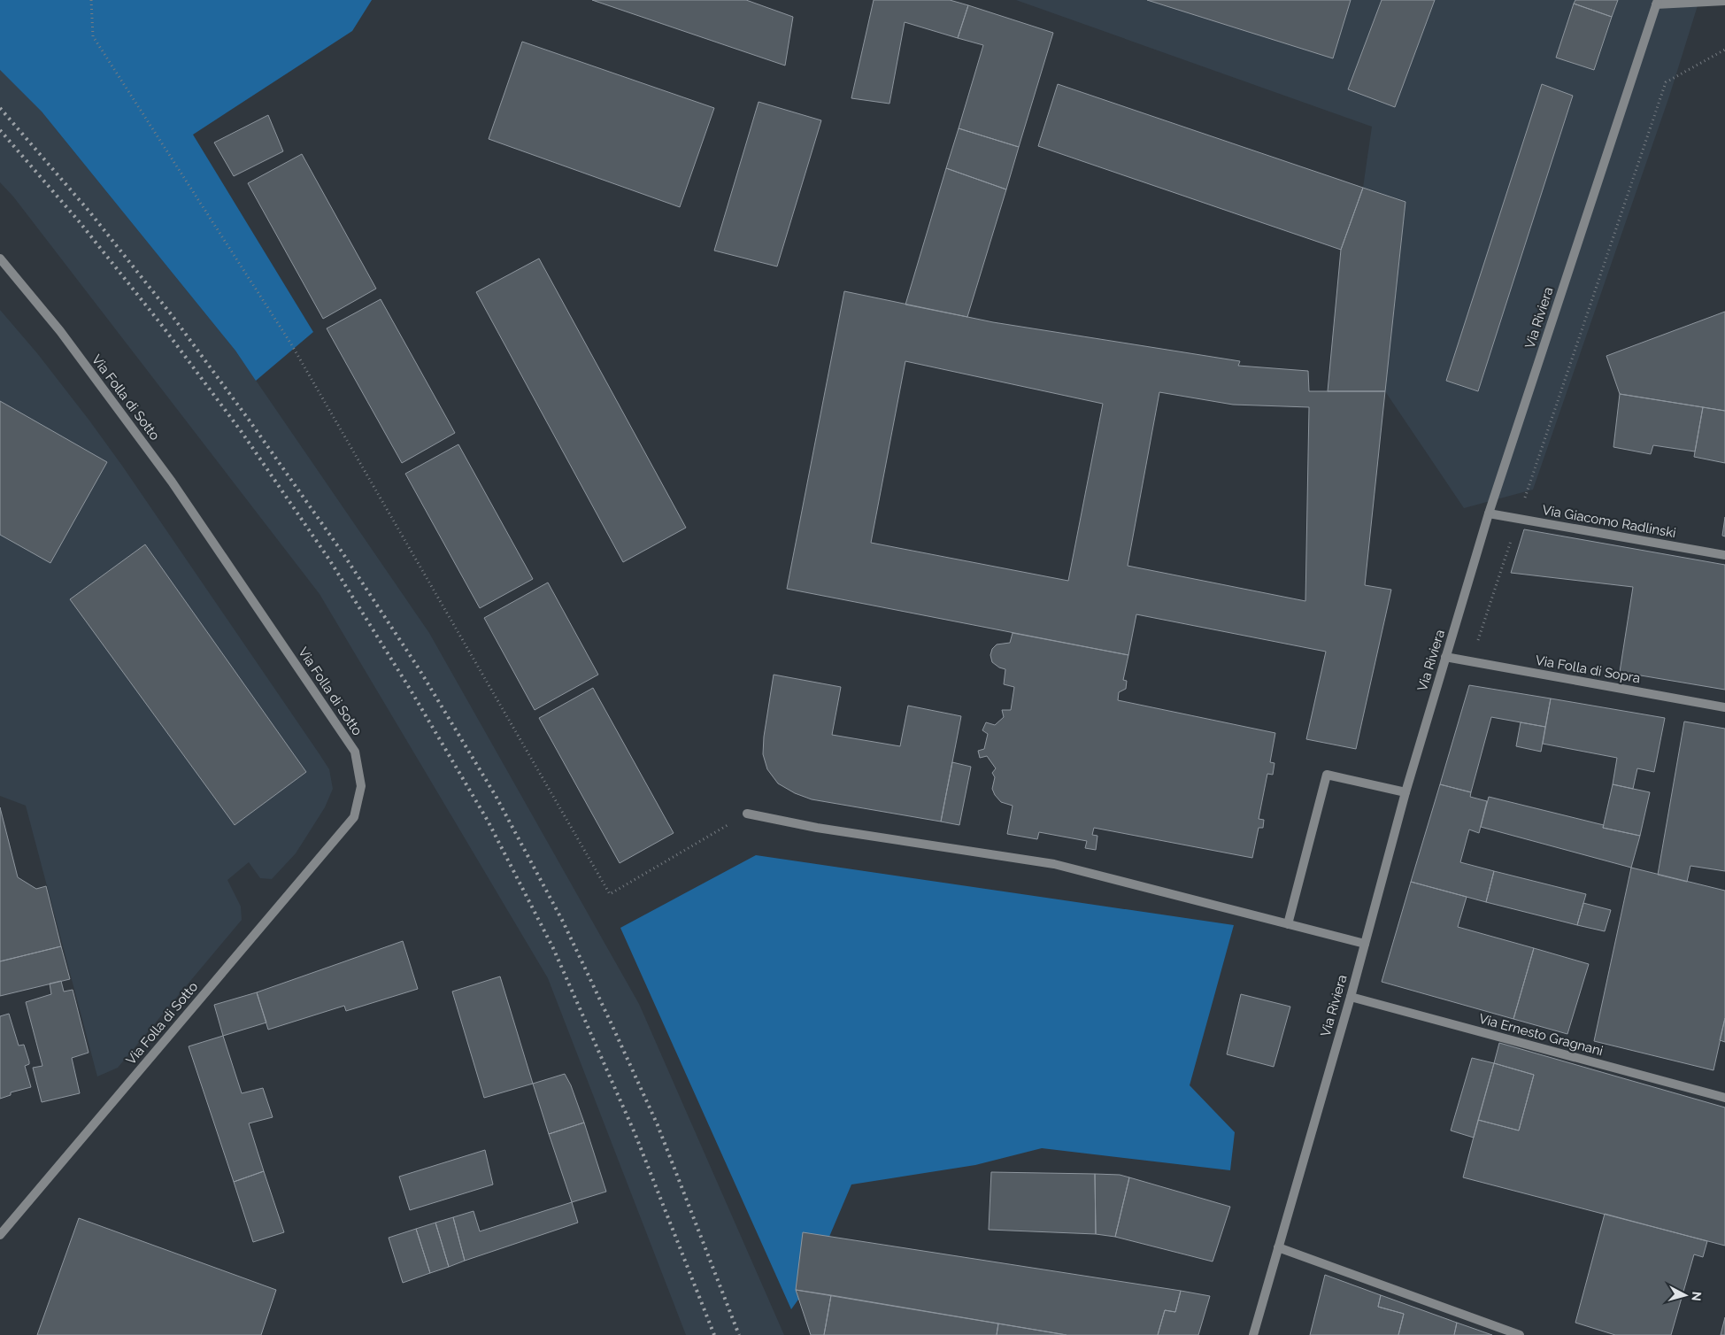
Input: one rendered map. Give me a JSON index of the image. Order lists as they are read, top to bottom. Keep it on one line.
{"streets":{"street":["Via Riviera","Via Folla di Sotto","Via Giacomo Radlinski","Via Folla di Sopra","Via Ernesto Gragnani"]},"crossings":[["Via Riviera","Via Giacomo Radlinski"],["Via Riviera","Via Folla di Sopra"],["Via Riviera","Via Ernesto Gragnani"]],"north":"right"}
